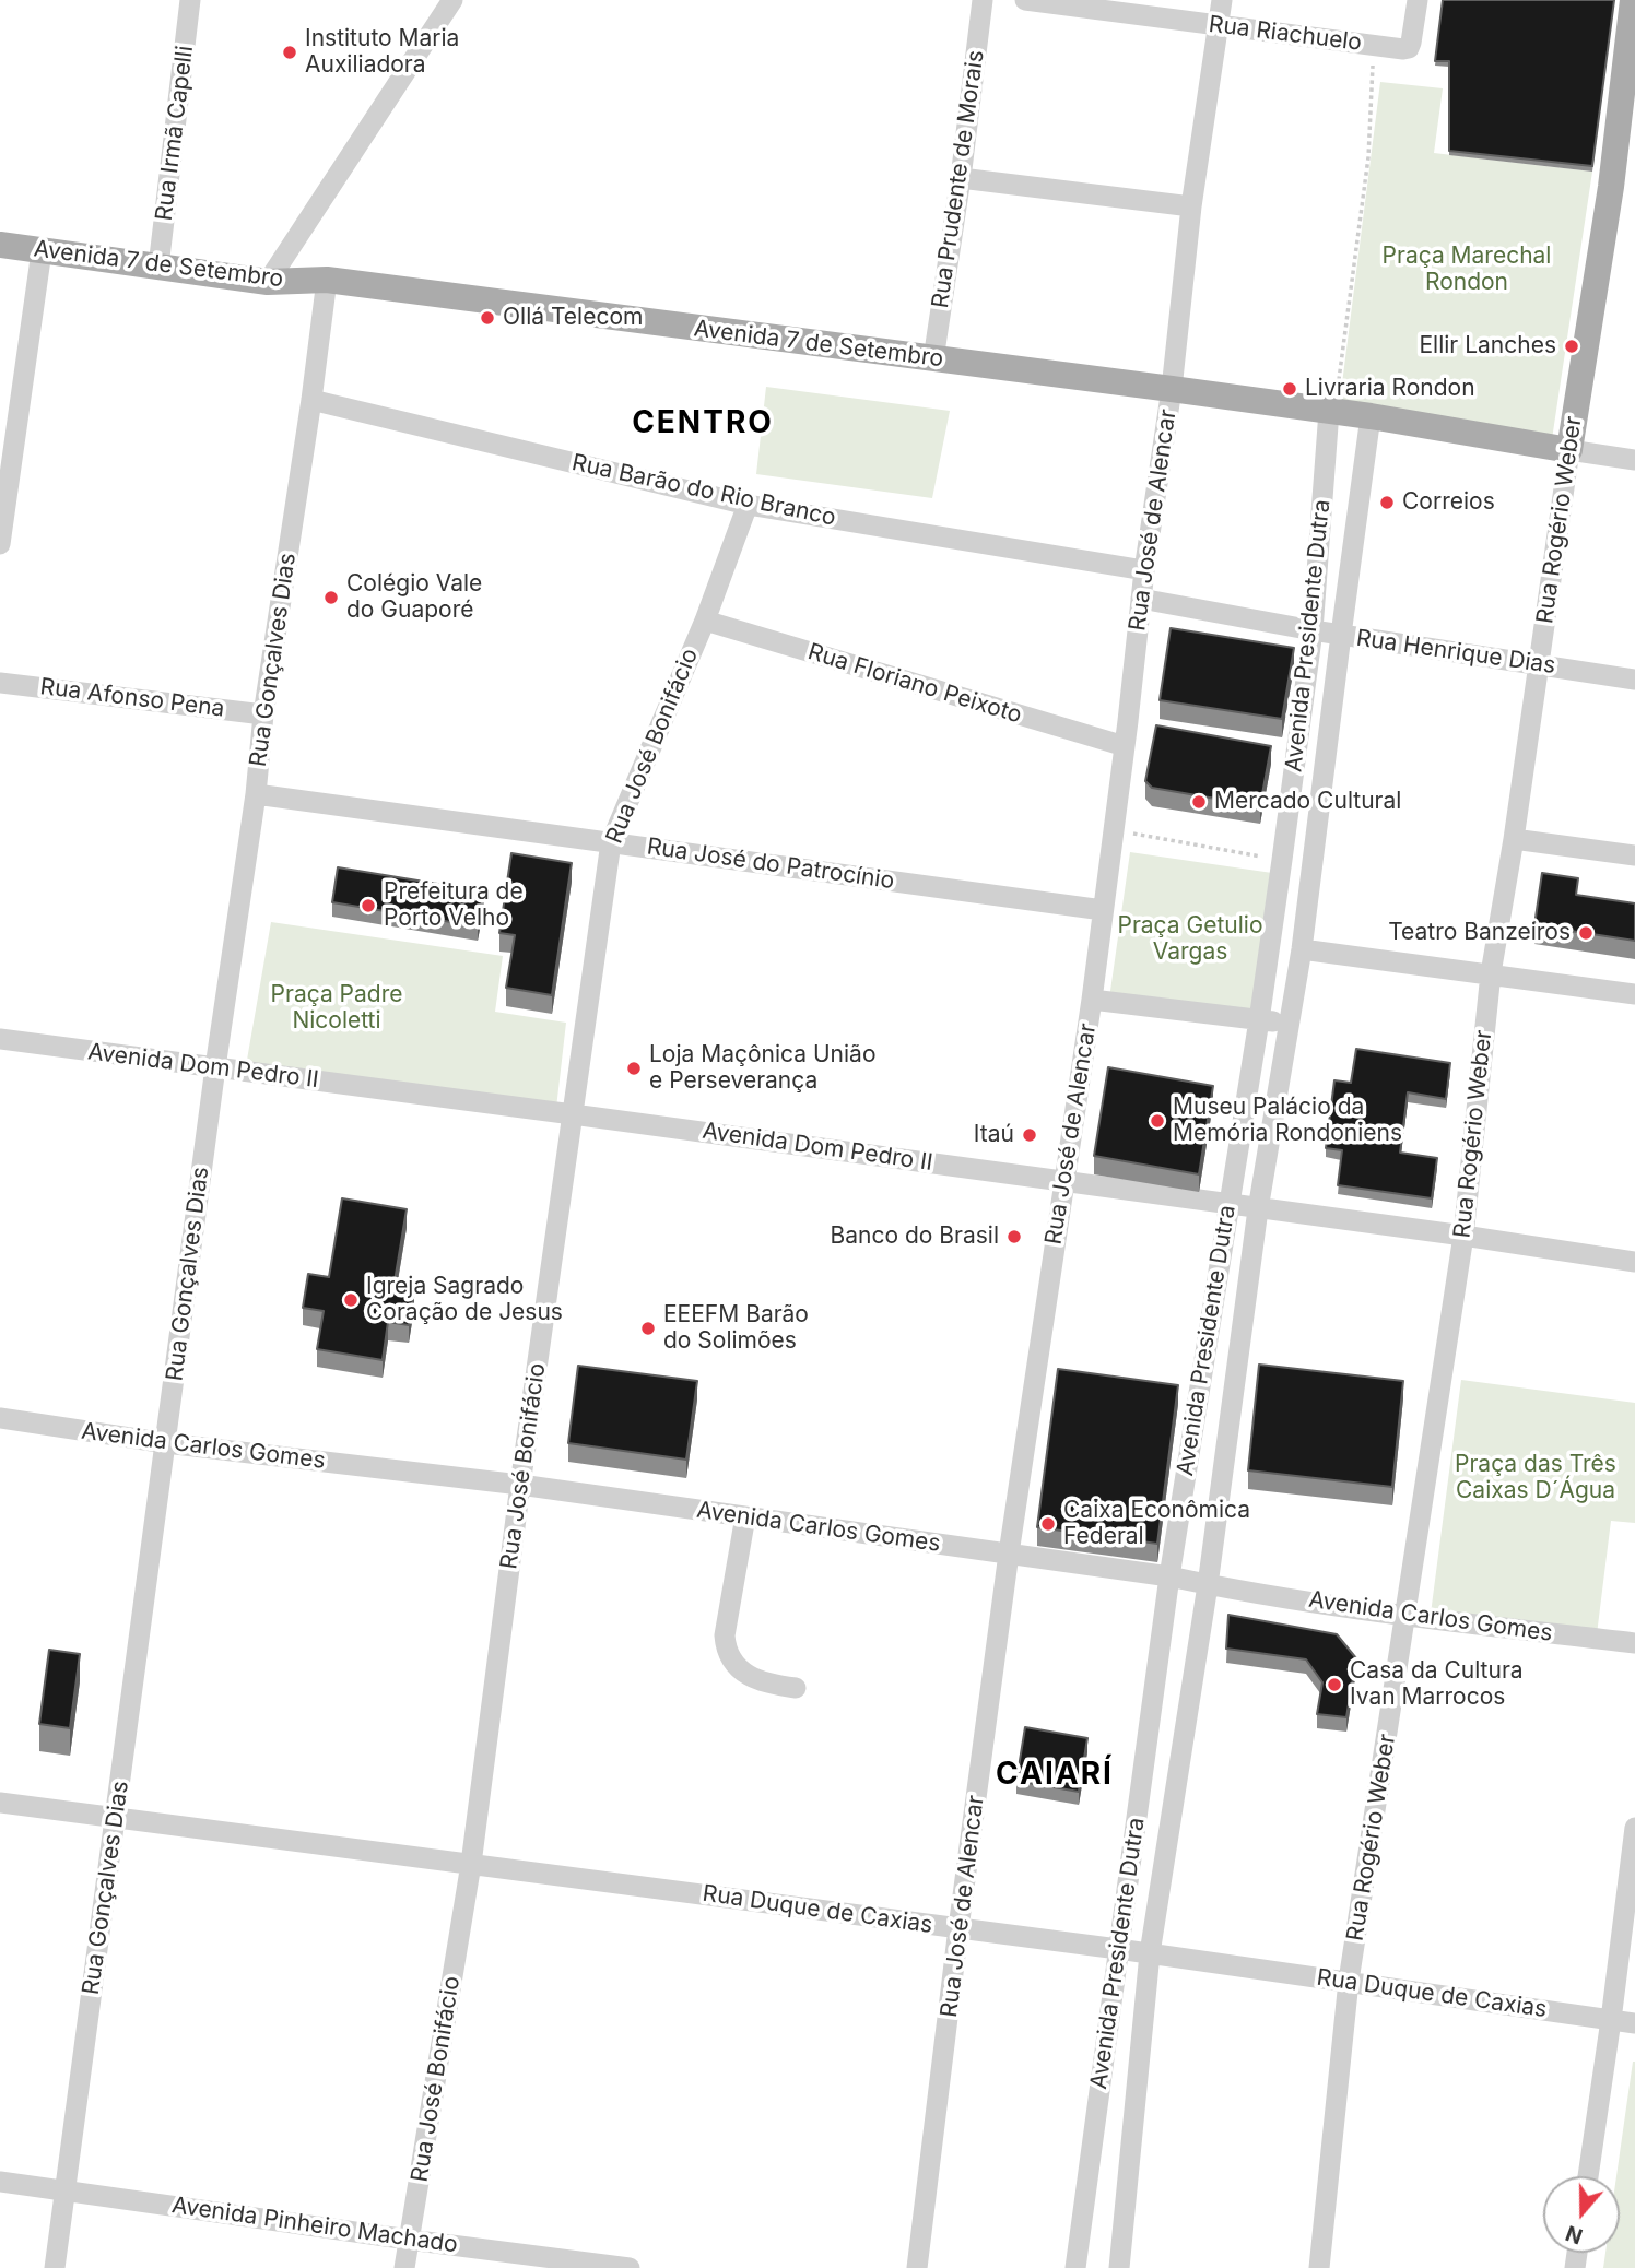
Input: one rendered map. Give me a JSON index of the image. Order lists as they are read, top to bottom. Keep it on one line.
{"streets":{"main road":["Avenida 7 de Setembro","Rua Rogério Weber"],"street":["Rua Riachuelo","Rua Irmã Capelli","Rua Prudente de Morais","Rua Barão do Rio Branco","Rua José de Alencar","Avenida Presidente Dutra","Rua Henrique Dias","Rua Gonçalves Dias","Rua Floriano Peixoto","Rua Afonso Pena","Rua José Bonifácio","Rua José do Patrocínio","Avenida Dom Pedro II","Avenida Carlos Gomes","Rua Duque de Caxias","Avenida Pinheiro Machado"]},"crossings":[["Rua Riachuelo","Rua José de Alencar"],["Rua Irmã Capelli","Avenida 7 de Setembro"],["Rua Prudente de Morais","Avenida 7 de Setembro"],["Avenida 7 de Setembro","Rua José de Alencar"],["Avenida 7 de Setembro","Rua Rogério Weber"],["Avenida 7 de Setembro","Avenida Presidente Dutra"],["Avenida 7 de Setembro","Rua Gonçalves Dias"],["Rua Barão do Rio Branco","Rua José de Alencar"],["Rua Barão do Rio Branco","Rua Gonçalves Dias"],["Rua Barão do Rio Branco","Rua José Bonifácio"],["Rua José de Alencar","Rua Henrique Dias"],["Rua José de Alencar","Rua Floriano Peixoto"],["Rua José de Alencar","Rua José do Patrocínio"],["Rua José de Alencar","Avenida Dom Pedro II"],["Rua José de Alencar","Avenida Carlos Gomes"],["Rua José de Alencar","Rua Duque de Caxias"],["Rua Rogério Weber","Rua Henrique Dias"],["Rua Rogério Weber","Avenida Dom Pedro II"],["Rua Rogério Weber","Avenida Carlos Gomes"],["Rua Rogério Weber","Rua Duque de Caxias"],["Avenida Presidente Dutra","Rua Henrique Dias"],["Avenida Presidente Dutra","Avenida Dom Pedro II"],["Avenida Presidente Dutra","Avenida Carlos Gomes"],["Avenida Presidente Dutra","Rua Duque de Caxias"],["Rua Gonçalves Dias","Rua Afonso Pena"],["Rua Gonçalves Dias","Rua José do Patrocínio"],["Rua Gonçalves Dias","Avenida Dom Pedro II"],["Rua Gonçalves Dias","Avenida Carlos Gomes"],["Rua Gonçalves Dias","Rua Duque de Caxias"],["Rua Gonçalves Dias","Avenida Pinheiro Machado"],["Rua Floriano Peixoto","Rua José Bonifácio"],["Rua José Bonifácio","Rua José do Patrocínio"],["Rua José Bonifácio","Avenida Dom Pedro II"],["Rua José Bonifácio","Avenida Carlos Gomes"],["Rua José Bonifácio","Rua Duque de Caxias"],["Rua José Bonifácio","Avenida Pinheiro Machado"]],"districts":["CENTRO","CAIARÍ"],"parks":["Praça Marechal Rondon","Praça Getulio Vargas","Praça Padre Nicoletti","Praça das Três Caixas D´Água"],"places":["Instituto Maria Auxiliadora","Ollá Telecom","Ellir Lanches","Livraria Rondon","Correios","Colégio Vale do Guaporé","Mercado Cultural","Prefeitura de Porto Velho","Teatro Banzeiros","Loja Maçônica União e Perseverança","Museu Palácio da Memória Rondoniens","Itaú","Banco do Brasil","Igreja Sagrado Coração de Jesus","EEEFM Barão do Solimões","Caixa Econômica Federal","Casa da Cultura Ivan Marrocos"],"north":"bottom"}
